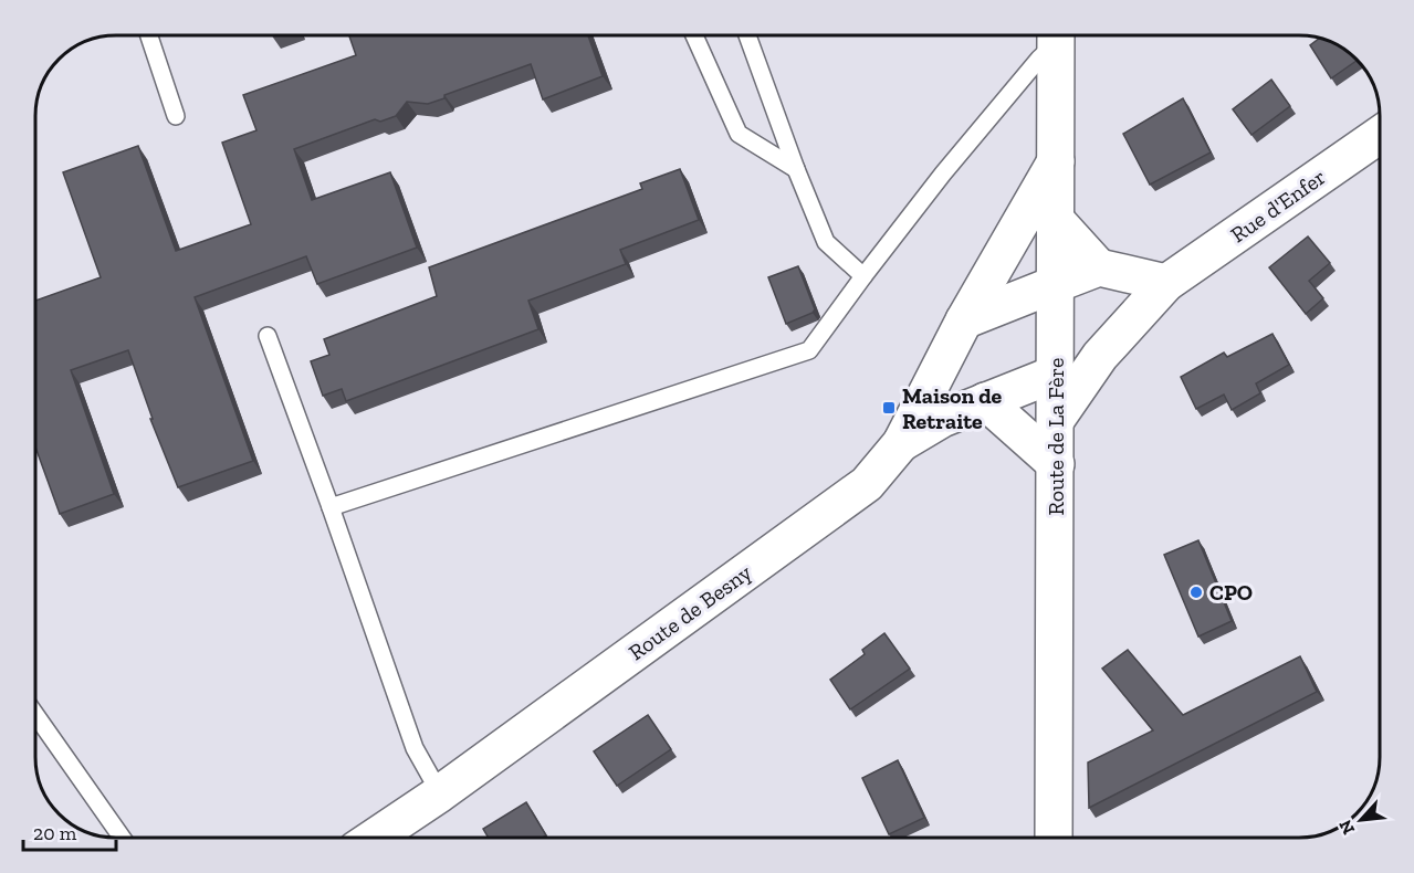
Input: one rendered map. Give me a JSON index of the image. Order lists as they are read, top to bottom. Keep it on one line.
{"streets":{"main road":["Rue d'Enfer","Route de La Fère","Route de Besny"]},"crossings":[["Rue d'Enfer","Route de La Fère"],["Route de La Fère","Route de Besny"]],"places":{"transit":["Maison de Retraite"],"other":["CPO"]},"scale_bar":"20 m","north":"bottom left"}
